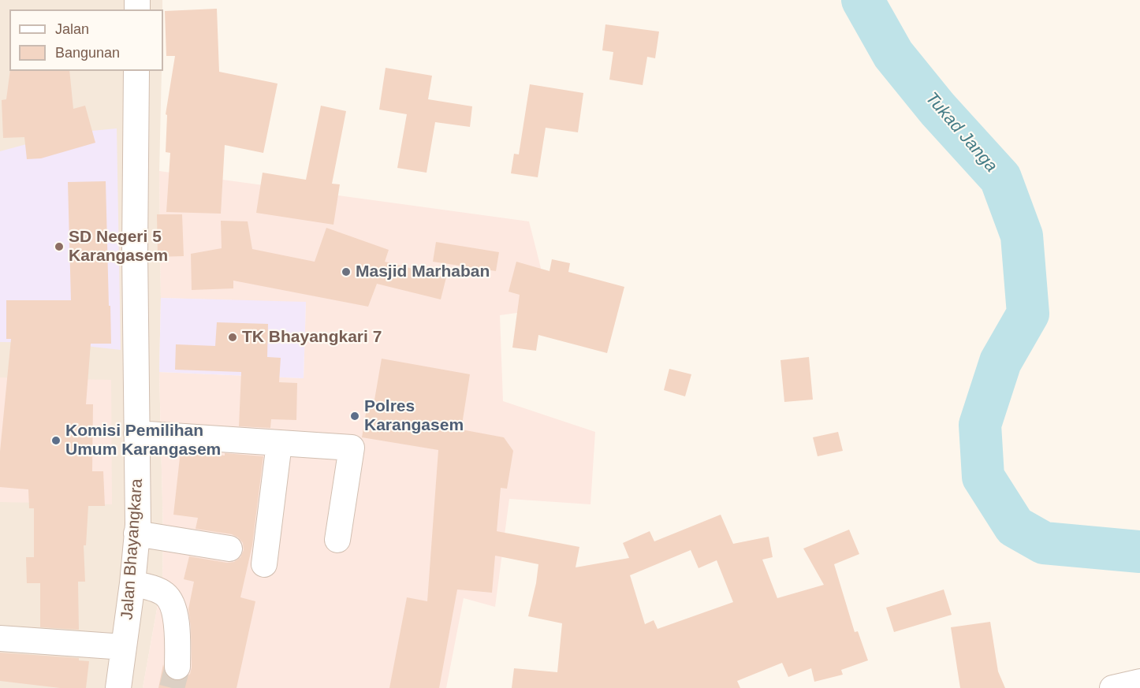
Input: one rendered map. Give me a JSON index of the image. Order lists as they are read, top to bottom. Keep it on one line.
{"streets":{"street":["Jalan Bhayangkara"]},"water":["Tukad Janga"],"places":["SD Negeri 5 Karangasem","Masjid Marhaban","TK Bhayangkari 7","Polres Karangasem","Komisi Pemilihan Umum Karangasem"],"legend":["Jalan","Bangunan"]}
